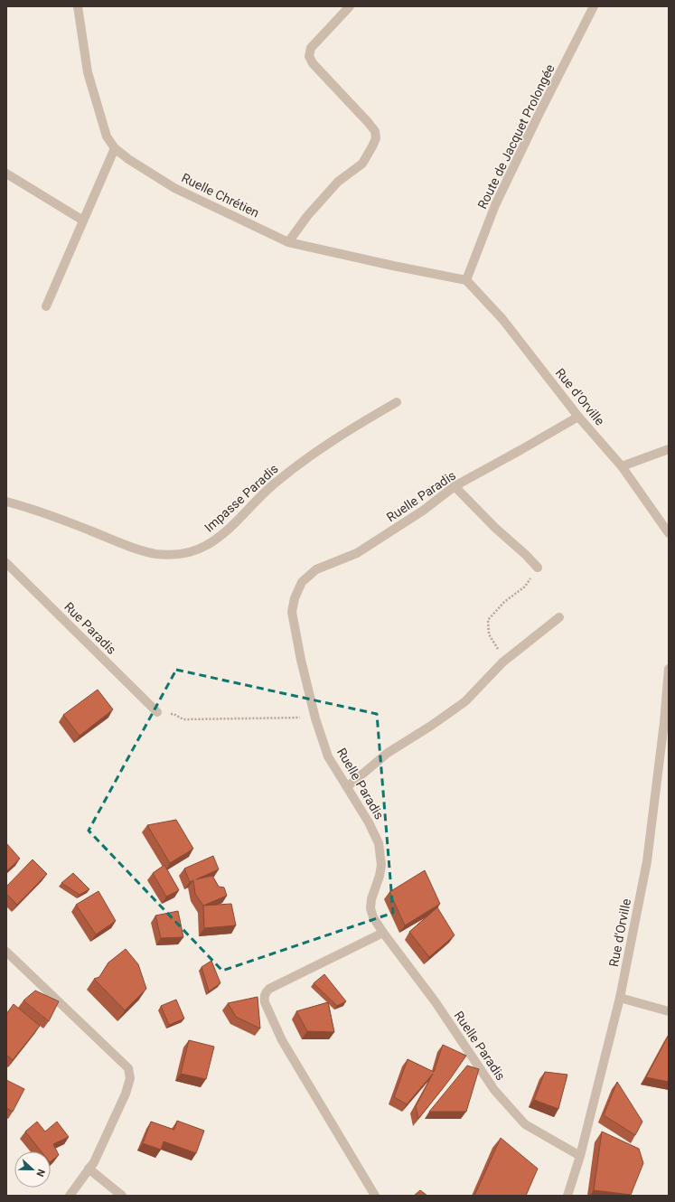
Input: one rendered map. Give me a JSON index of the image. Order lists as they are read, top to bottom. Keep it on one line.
{"streets":{"street":["Route de Jacquet Prolongée","Ruelle Chrétien","Rue d'Orville","Ruelle Paradis","Impasse Paradis","Rue Paradis"]},"crossings":[["Route de Jacquet Prolongée","Ruelle Chrétien"],["Route de Jacquet Prolongée","Rue d'Orville"],["Ruelle Chrétien","Rue d'Orville"],["Rue d'Orville","Ruelle Paradis"]],"north":"right"}
